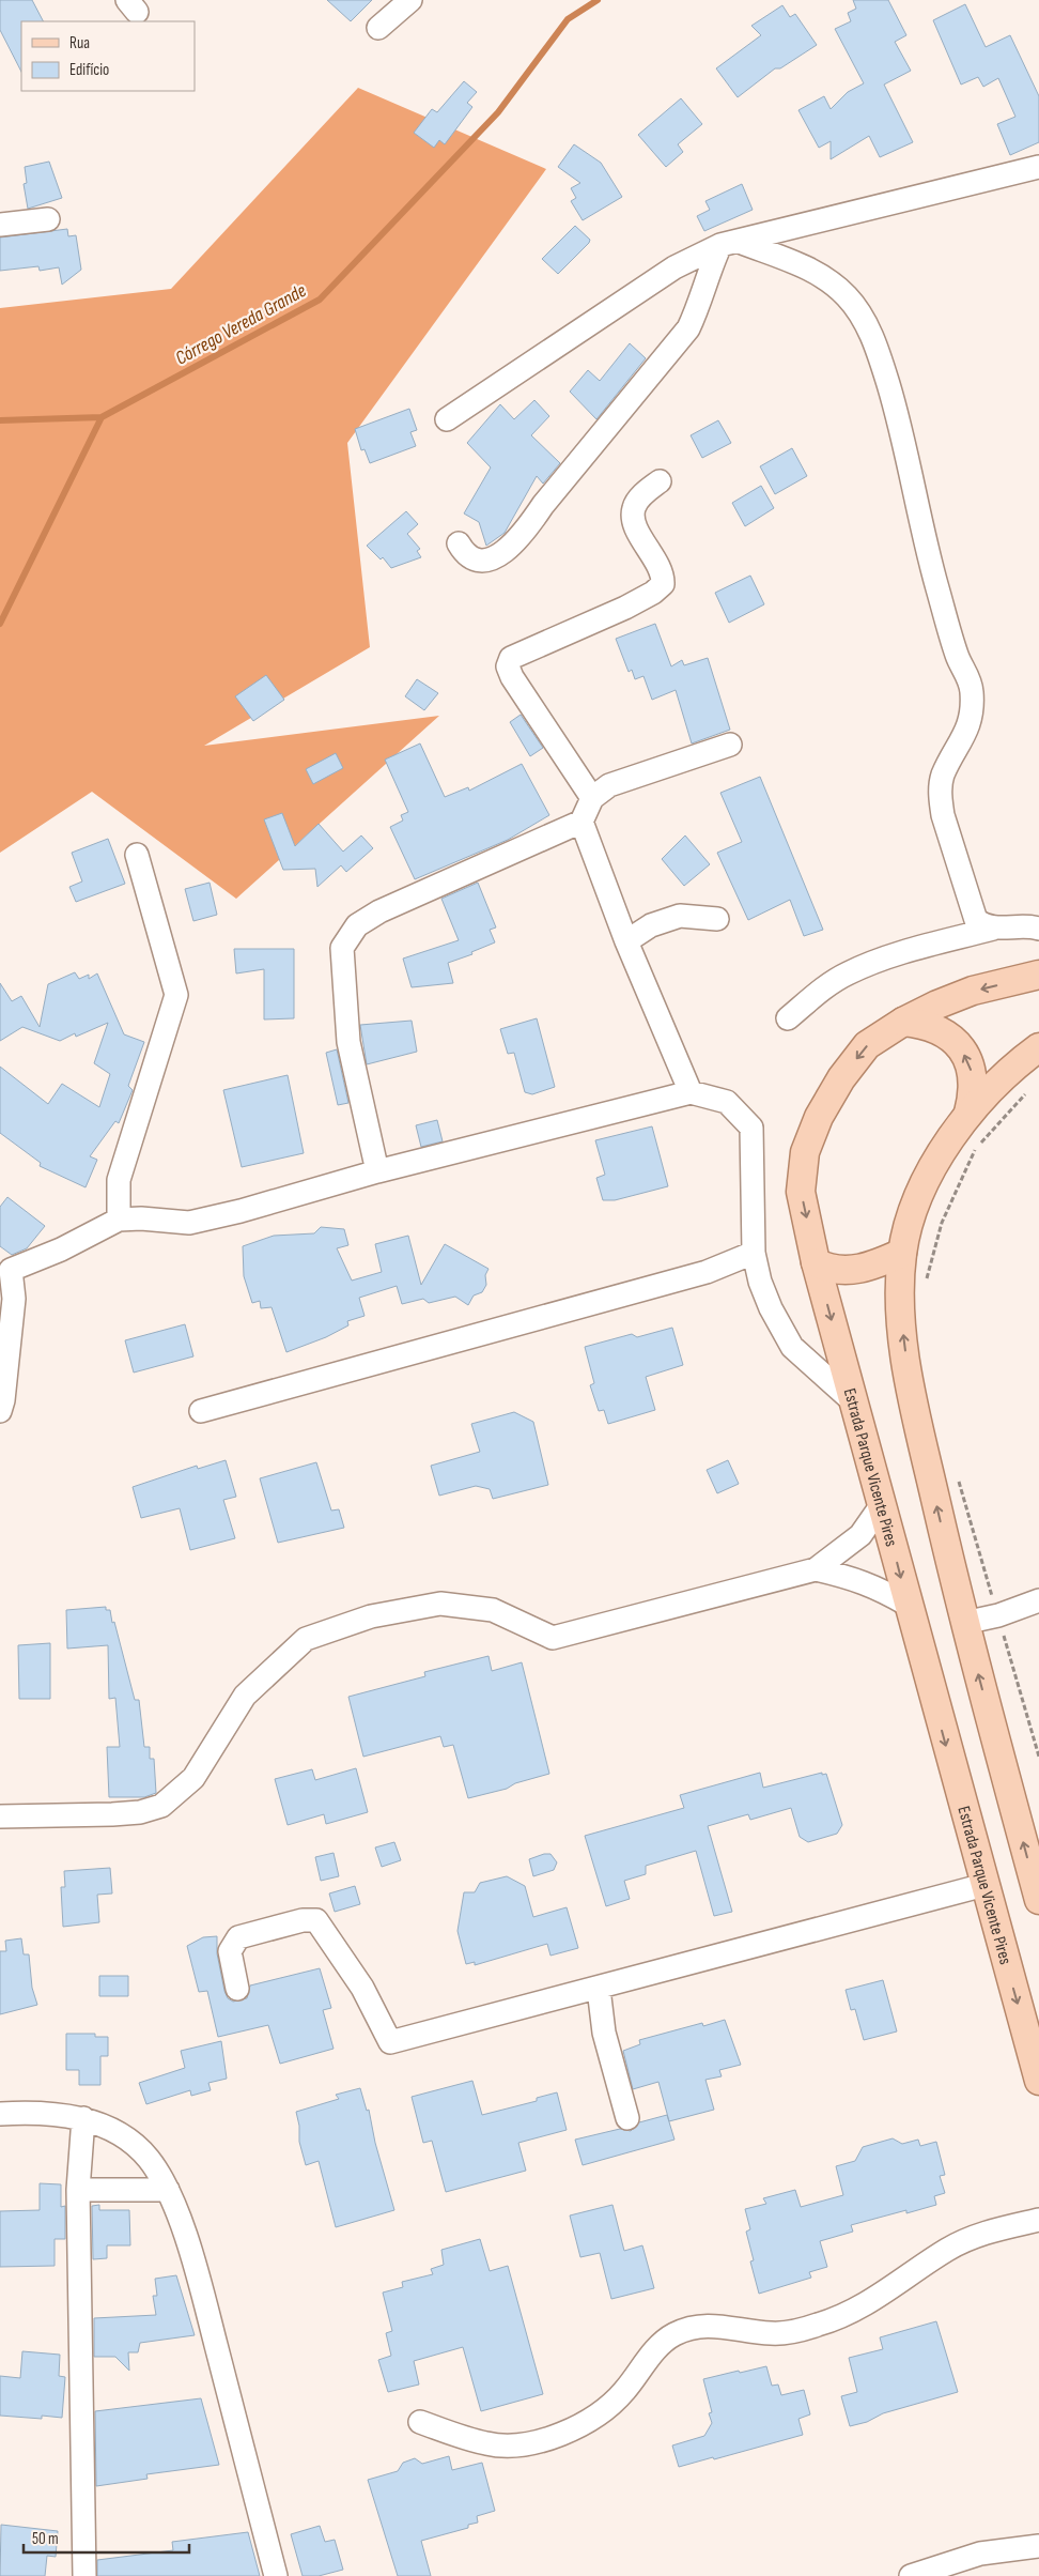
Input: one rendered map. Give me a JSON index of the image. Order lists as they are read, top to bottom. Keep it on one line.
{"streets":{"main road":["Estrada Parque Vicente Pires"]},"water":["Córrego Vereda Grande"],"legend":["Rua","Edifício"],"scale_bar":"50 m"}
